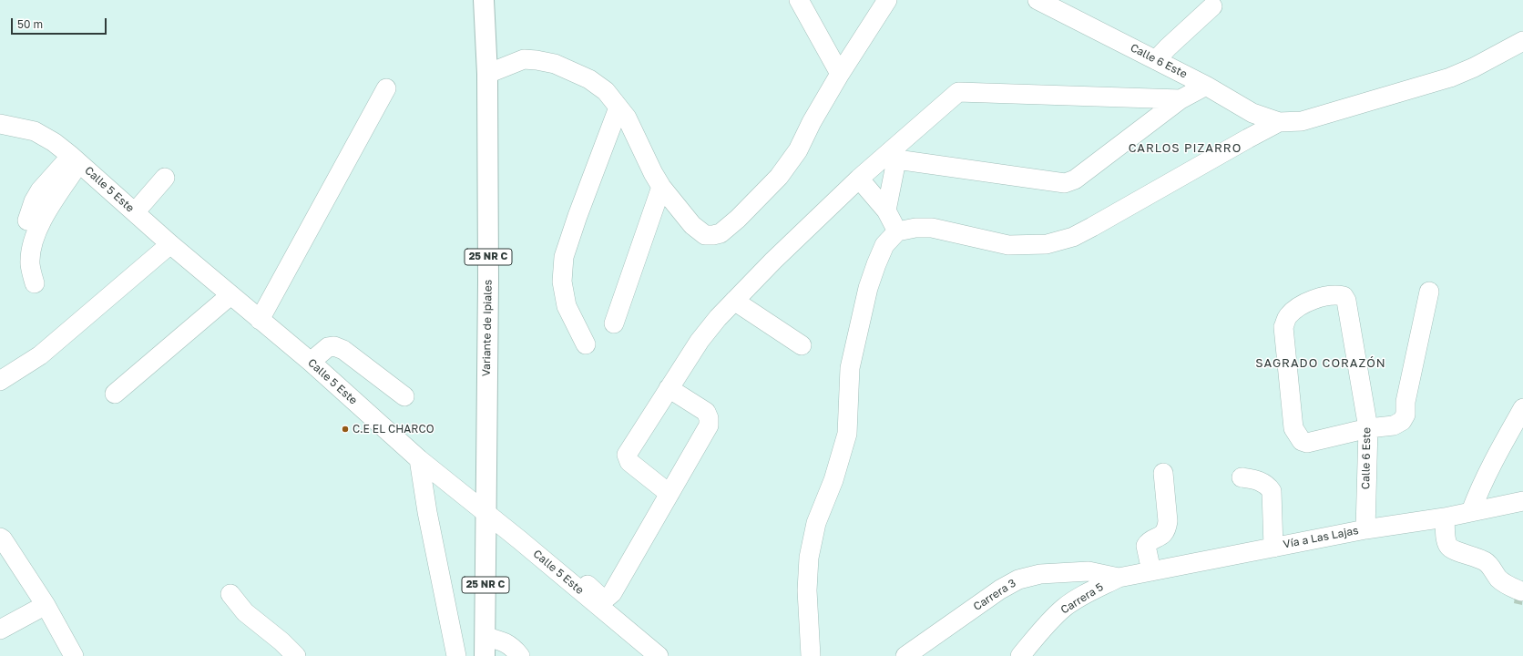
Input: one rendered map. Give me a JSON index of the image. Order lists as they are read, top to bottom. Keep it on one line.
{"streets":{"highway":["25 NR C","Variante de Ipiales"],"street":["Calle 6 Este","Calle 5 Este","Vía a Las Lajas","Carrera 3","Carrera 5"]},"crossings":[["Calle 6 Este","Vía a Las Lajas"],["Calle 5 Este","Variante de Ipiales"],["Vía a Las Lajas","Carrera 3"],["Vía a Las Lajas","Carrera 5"],["Carrera 3","Carrera 5"]],"districts":["CARLOS PIZARRO","SAGRADO CORAZÓN"],"places":["C.E EL CHARCO"],"scale_bar":"50 m"}
